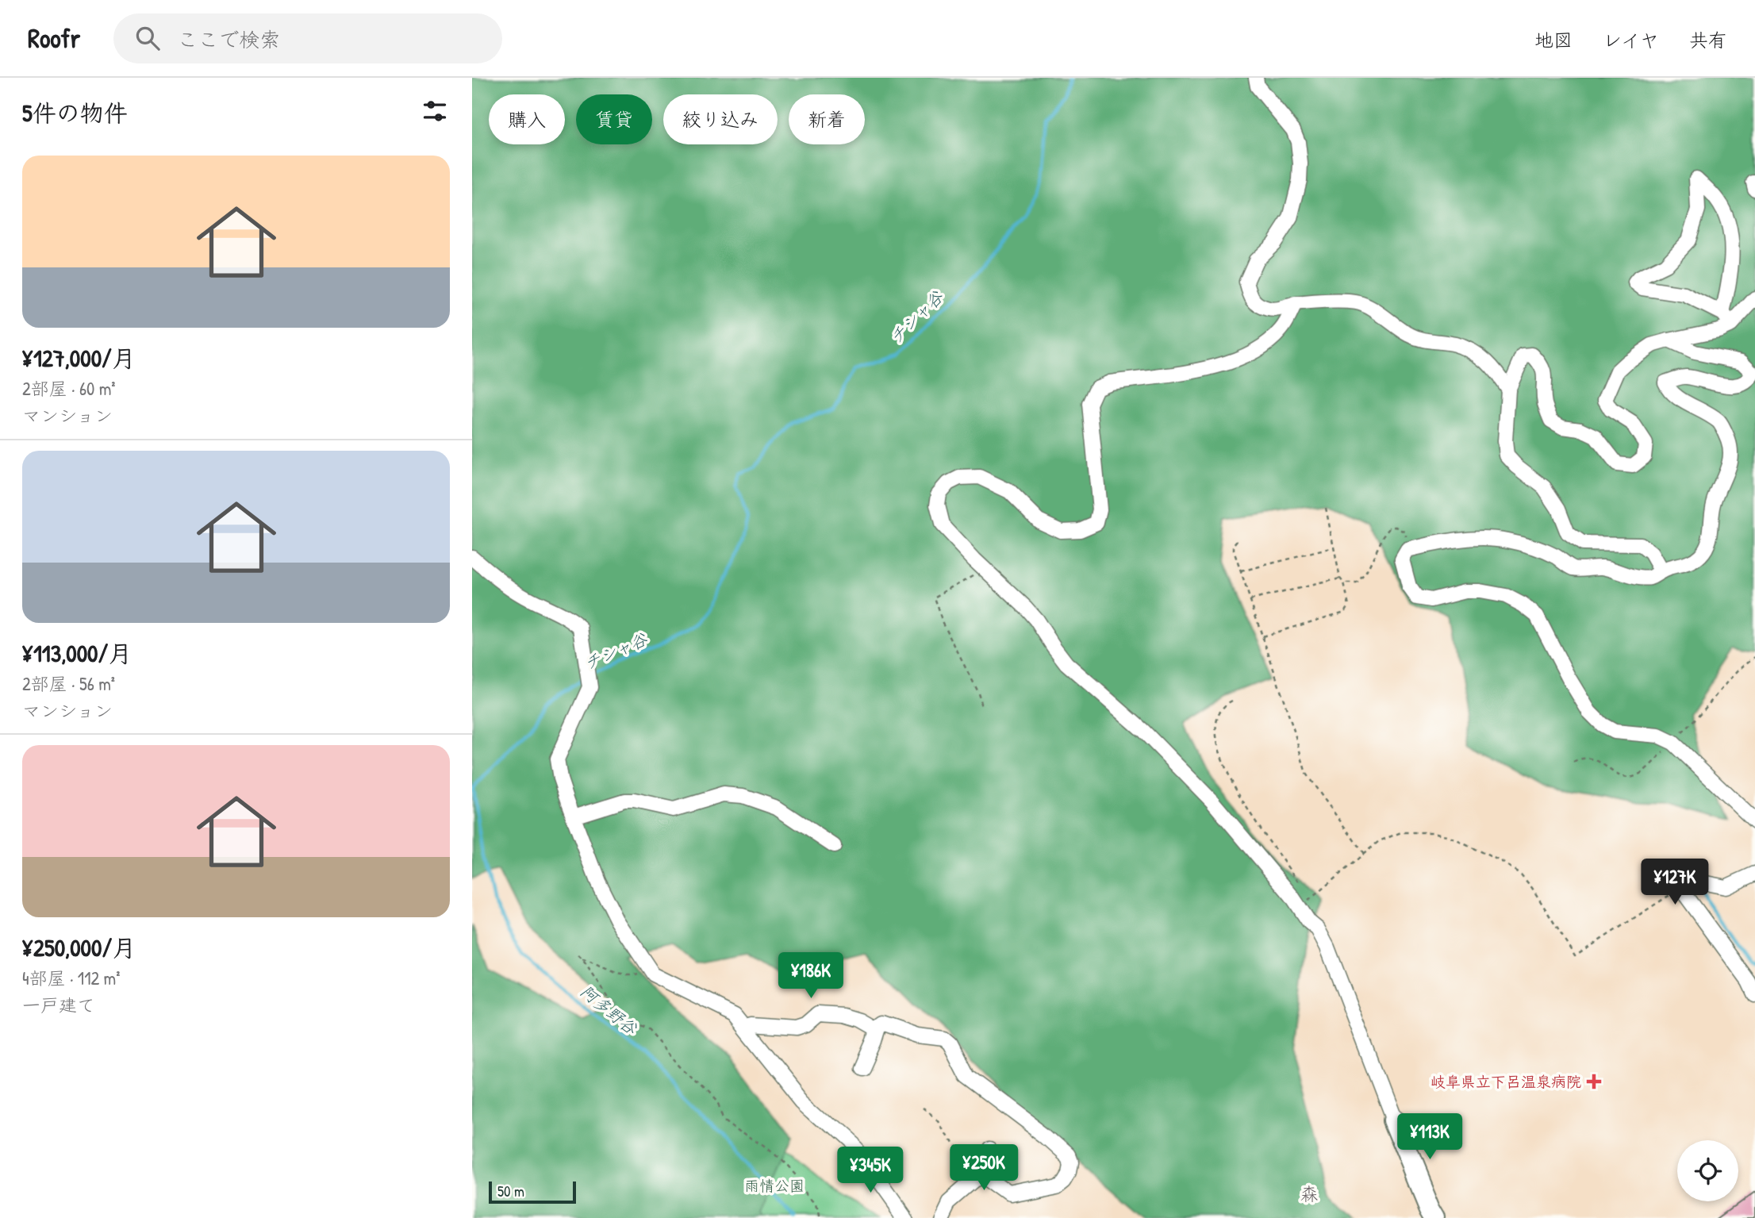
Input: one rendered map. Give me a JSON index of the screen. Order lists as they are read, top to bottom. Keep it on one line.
{"districts":["森"],"water":["チシャ谷","阿多野谷"],"parks":["雨情公園"],"places":{"health":["岐阜県立下呂温泉病院"]},"scale_bar":"50 m","page":{"header":"Roofr","search":"ここで検索","nav":["地図","レイヤ","共有"],"heading":"5件の物件","chip":["購入","賃貸","絞り込み","新着"],"list":[{"name":"¥127,000/月","note":"2部屋 · 60 m² · マンション"},{"name":"¥113,000/月","note":"2部屋 · 56 m² · マンション"},{"name":"¥250,000/月","note":"4部屋 · 112 m² · 一戸建て"}],"price":["¥127K","¥186K","¥113K","¥250K","¥345K"],"scale":"50 m"}}
